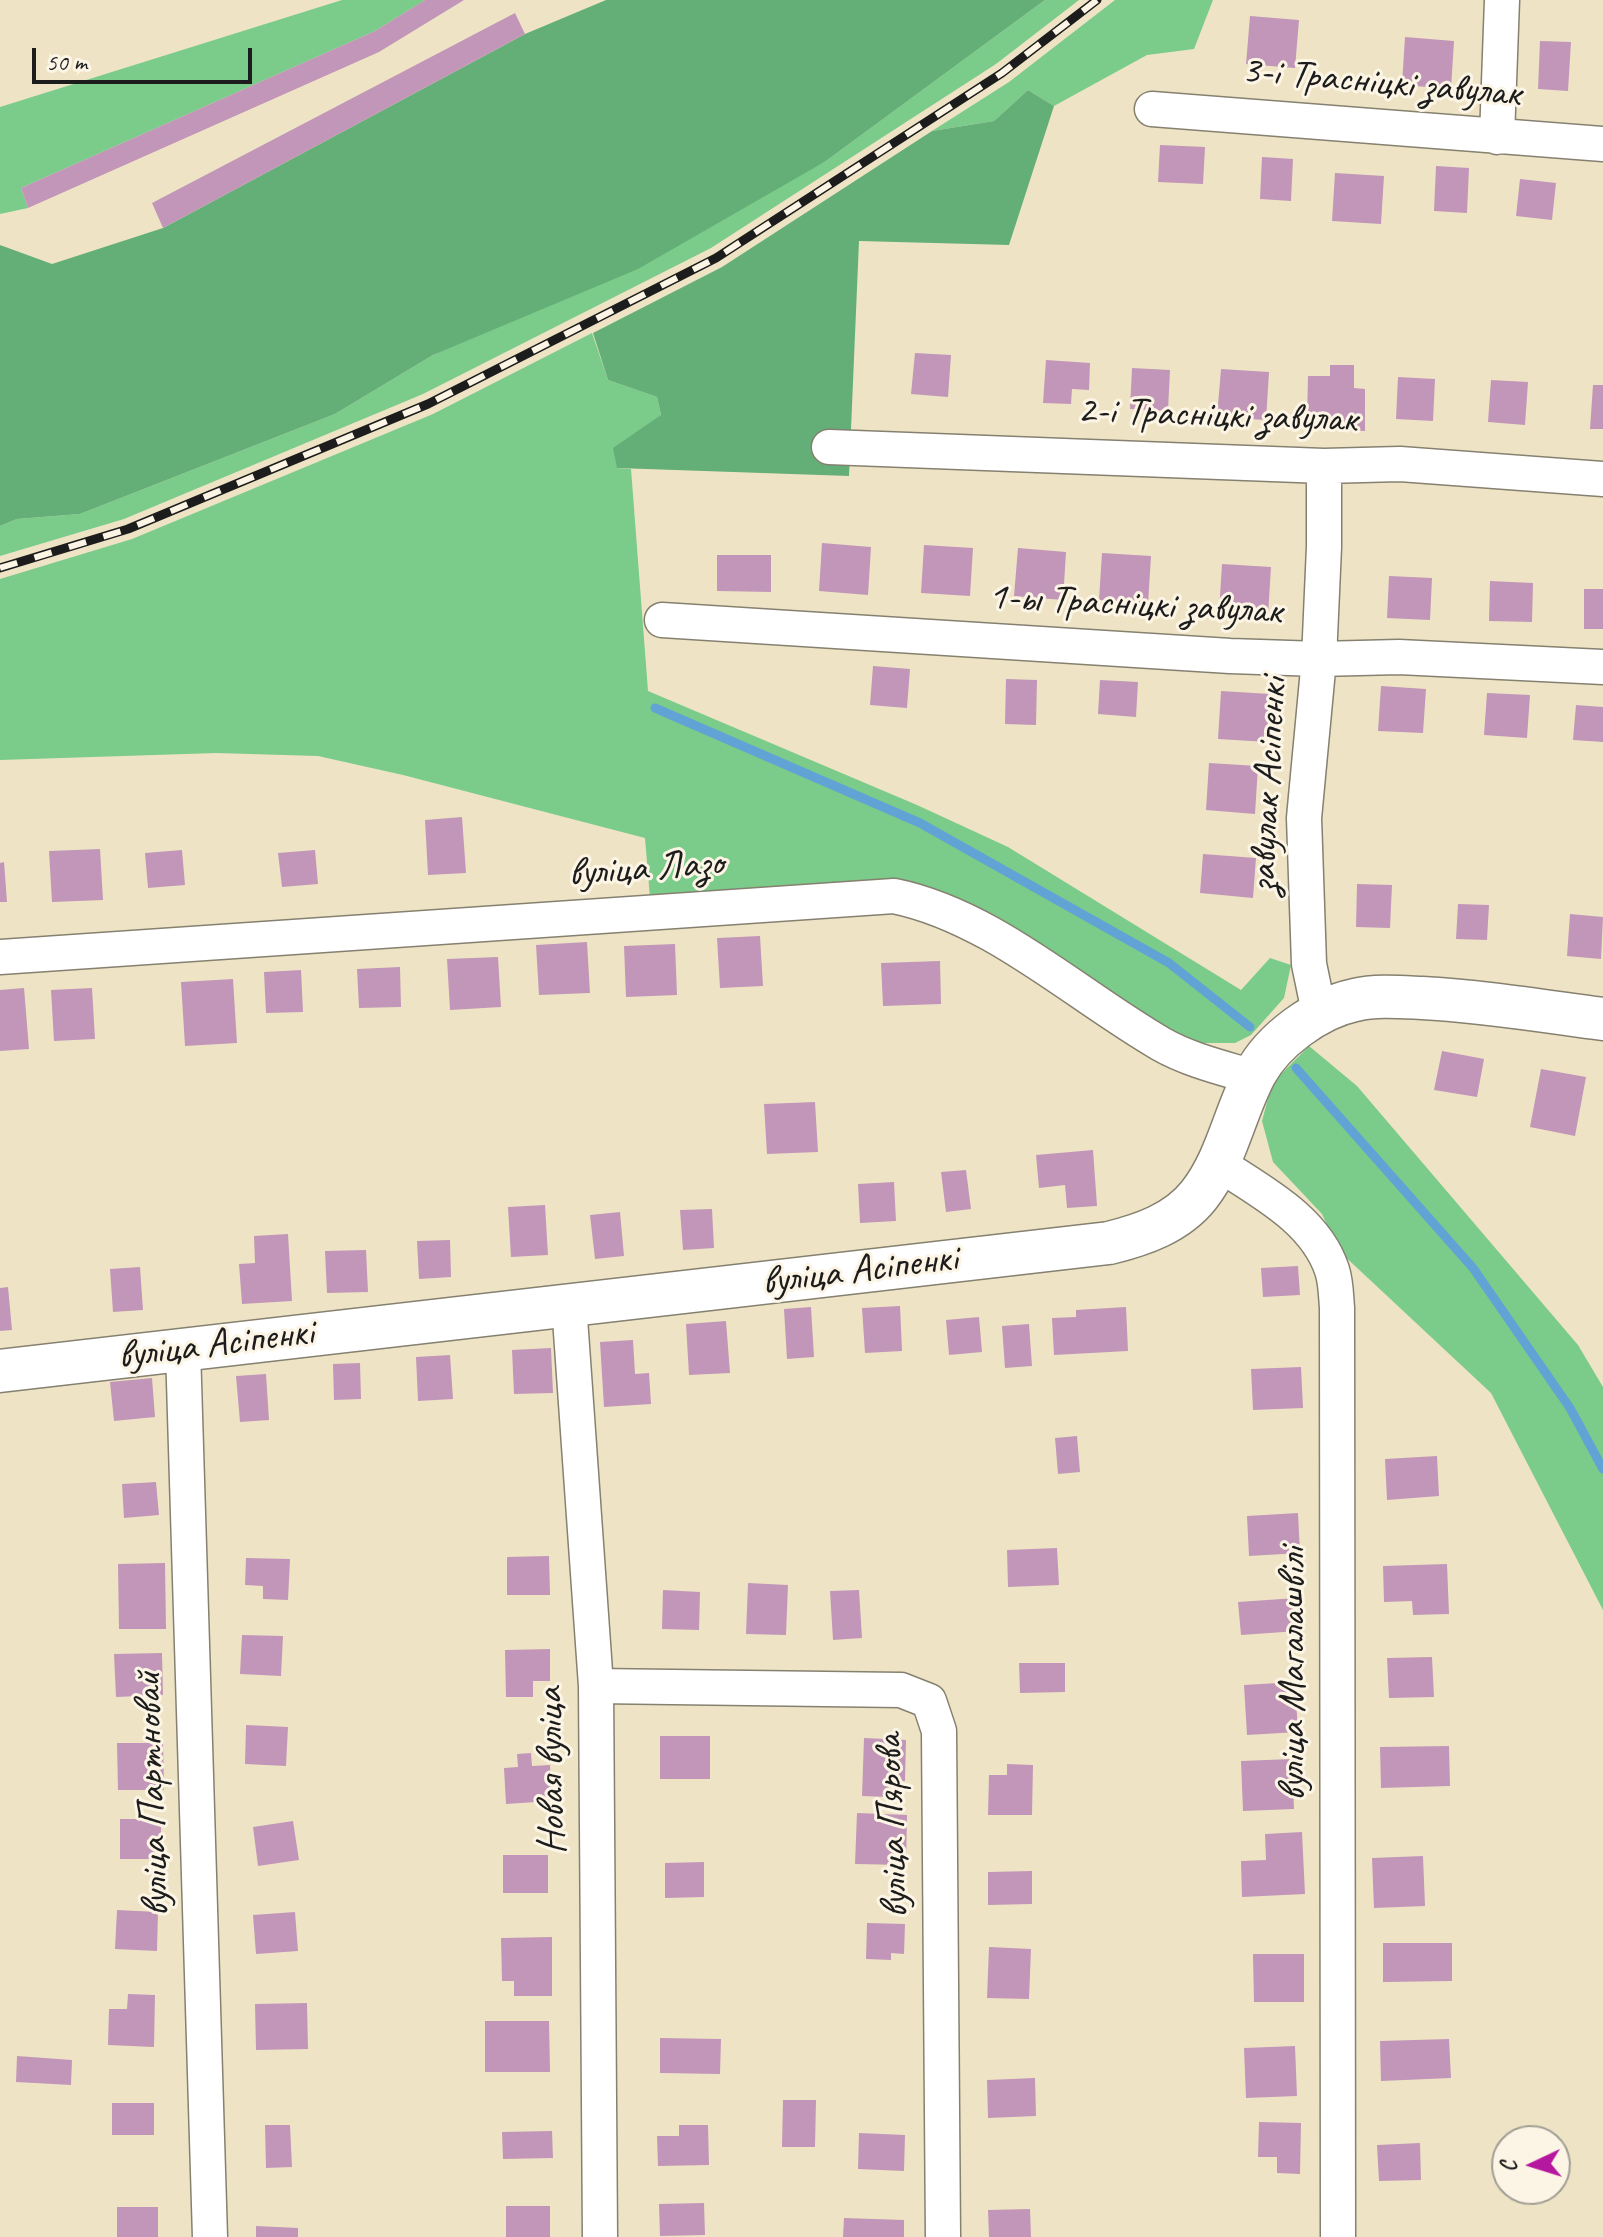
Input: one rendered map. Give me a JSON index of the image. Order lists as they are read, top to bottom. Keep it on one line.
{"streets":{"street":["3-і Трасніцкі завулак","2-і Трасніцкі завулак","1-ы Трасніцкі завулак","завулак Асіпенкі","вуліца Лазо","вуліца Асіпенкі","вуліца Магалашвілі","Новая вуліца","вуліца Партновай","вуліца Пярова"]},"crossings":[["2-і Трасніцкі завулак","завулак Асіпенкі"],["1-ы Трасніцкі завулак","завулак Асіпенкі"],["завулак Асіпенкі","вуліца Асіпенкі"],["вуліца Лазо","вуліца Асіпенкі"],["вуліца Асіпенкі","вуліца Магалашвілі"],["вуліца Асіпенкі","Новая вуліца"],["вуліца Асіпенкі","вуліца Партновай"],["Новая вуліца","вуліца Пярова"]],"scale_bar":"50 m","north":"left"}
